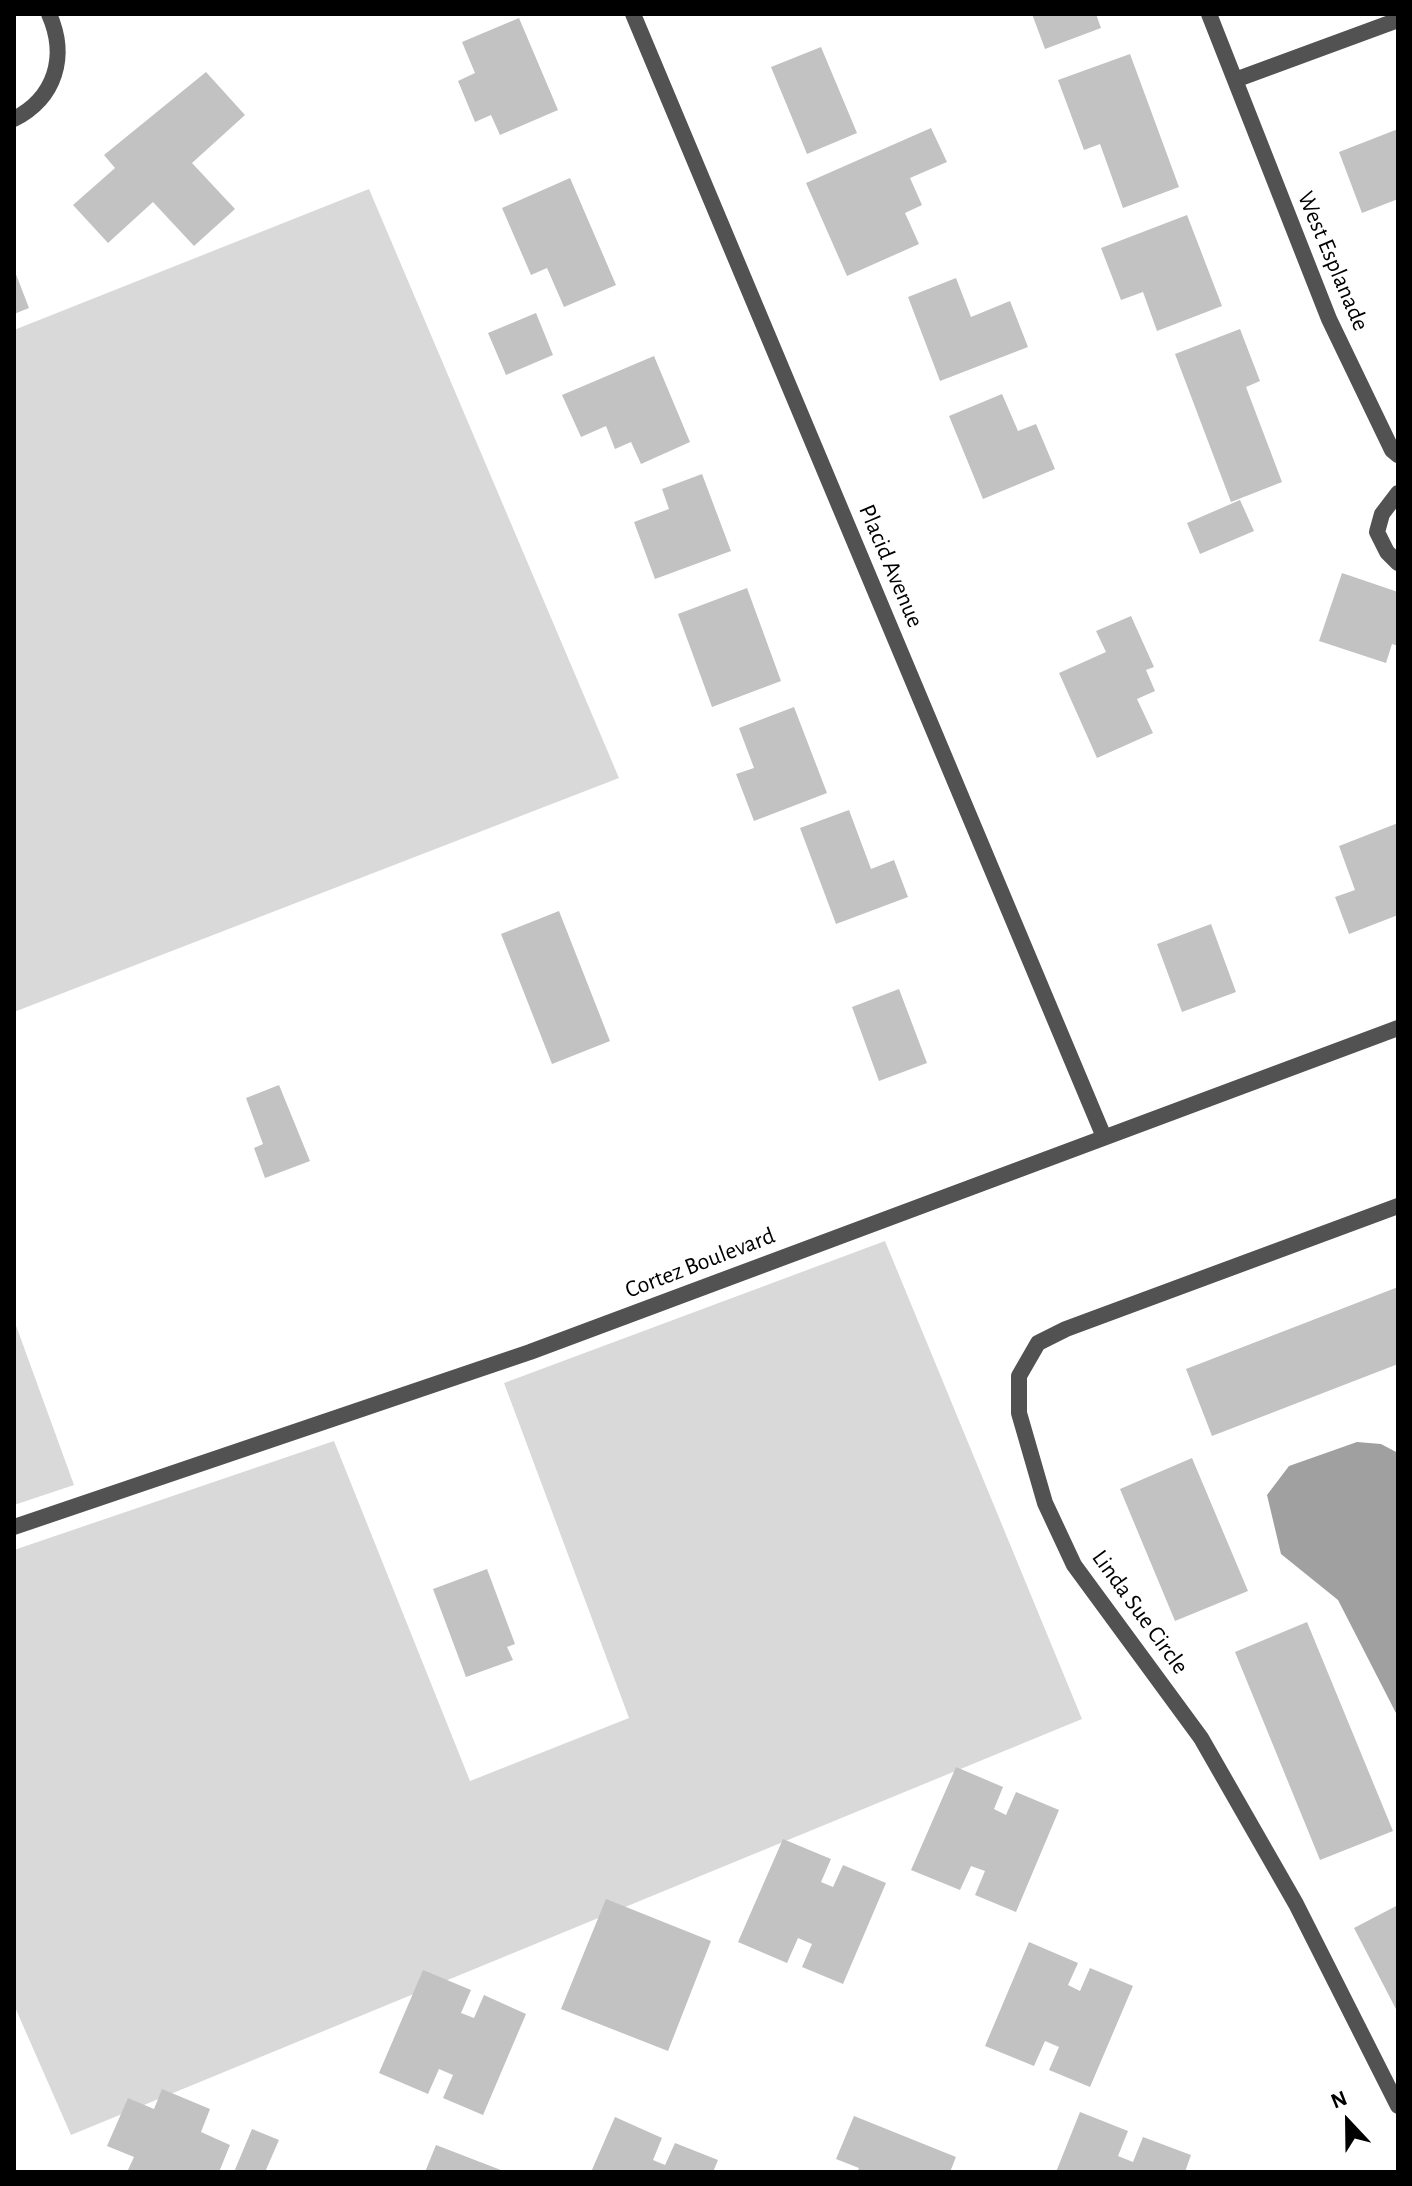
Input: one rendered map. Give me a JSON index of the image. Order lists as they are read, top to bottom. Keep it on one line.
{"streets":{"street":["West Esplanade","Placid Avenue","Cortez Boulevard","Linda Sue Circle"]},"crossings":[["Placid Avenue","Cortez Boulevard"]],"north":"top"}
